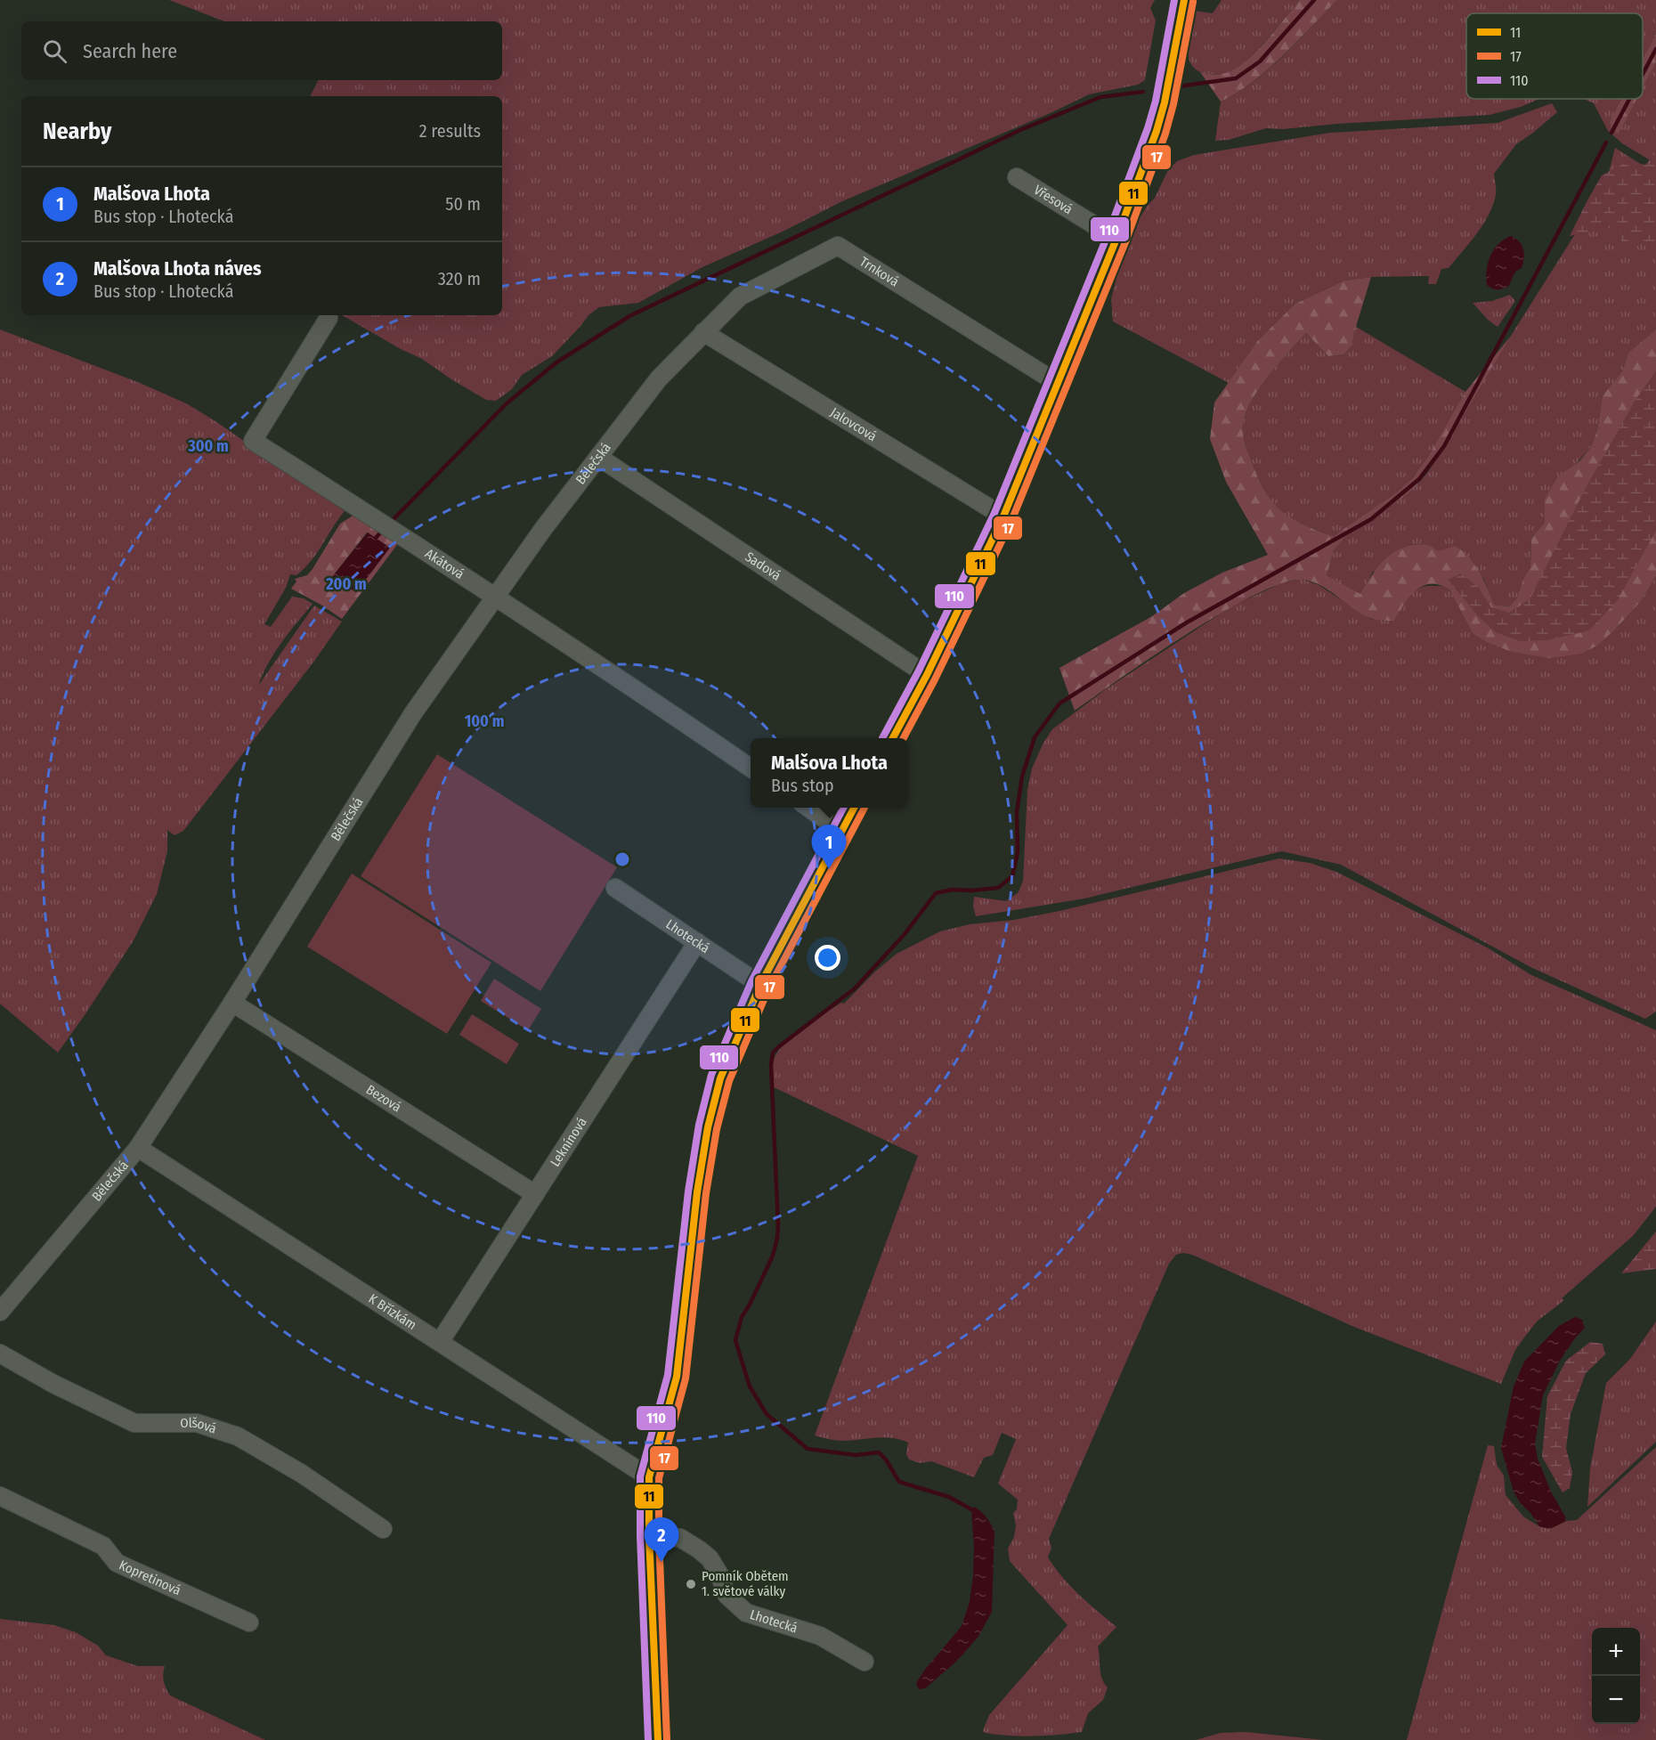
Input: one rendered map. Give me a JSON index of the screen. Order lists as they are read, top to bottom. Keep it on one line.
{"streets":{"street":["Vřesová","Trnková","Jalovcová","Bělečská","Akátová","Sadová","Lhotecká","Bezová","Leknínová","K Břízkám","Olšová","Kopretinová"]},"crossings":[["Trnková","Jalovcová"],["Trnková","Bělečská"],["Jalovcová","Bělečská"],["Bělečská","Akátová"],["Bělečská","Sadová"],["Bělečská","Bezová"],["Bělečská","K Břízkám"],["Lhotecká","Leknínová"],["Bezová","Leknínová"],["Leknínová","K Břízkám"]],"places":["Pomník Obětem 1. světové války"],"lines":["transit line 11","transit line 110","transit line 17"],"legend":["11","17","110"],"page":{"search":"Search here","heading":["Nearby","2 results"],"list":[{"mark":"1","name":"Malšova Lhota","note":"Bus stop · Lhotecká","value":"50 m"},{"mark":"2","name":"Malšova Lhota náves","note":"Bus stop · Lhotecká","value":"320 m"}],"popup":["Malšova Lhota","Bus stop"],"pins":["1","2"],"map_buttons":["+","−"]},"rings":["300 m","200 m","100 m"]}
